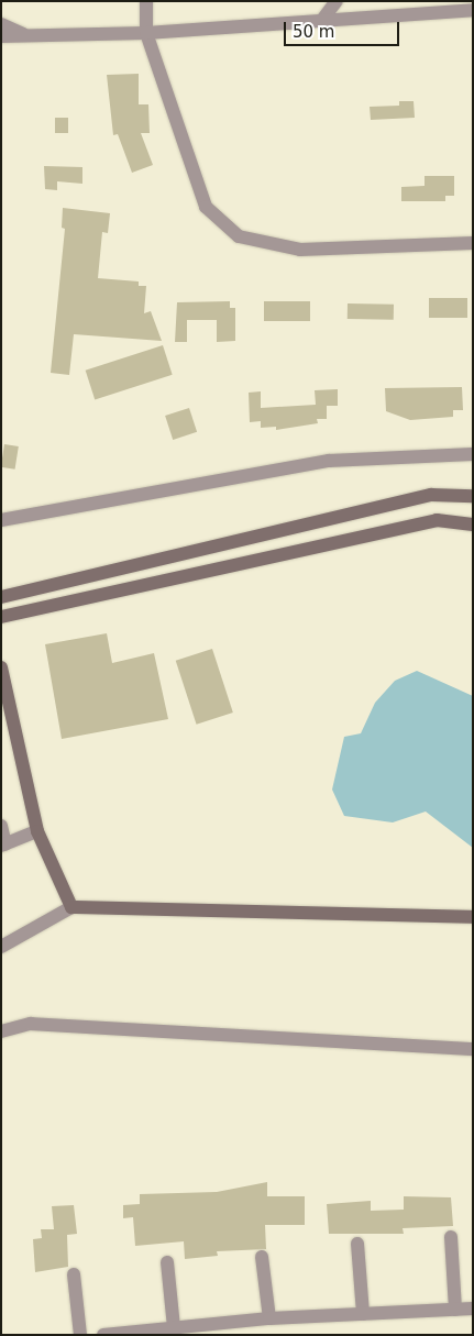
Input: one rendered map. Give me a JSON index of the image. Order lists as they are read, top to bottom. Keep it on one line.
{"scale_bar":"50 m"}
